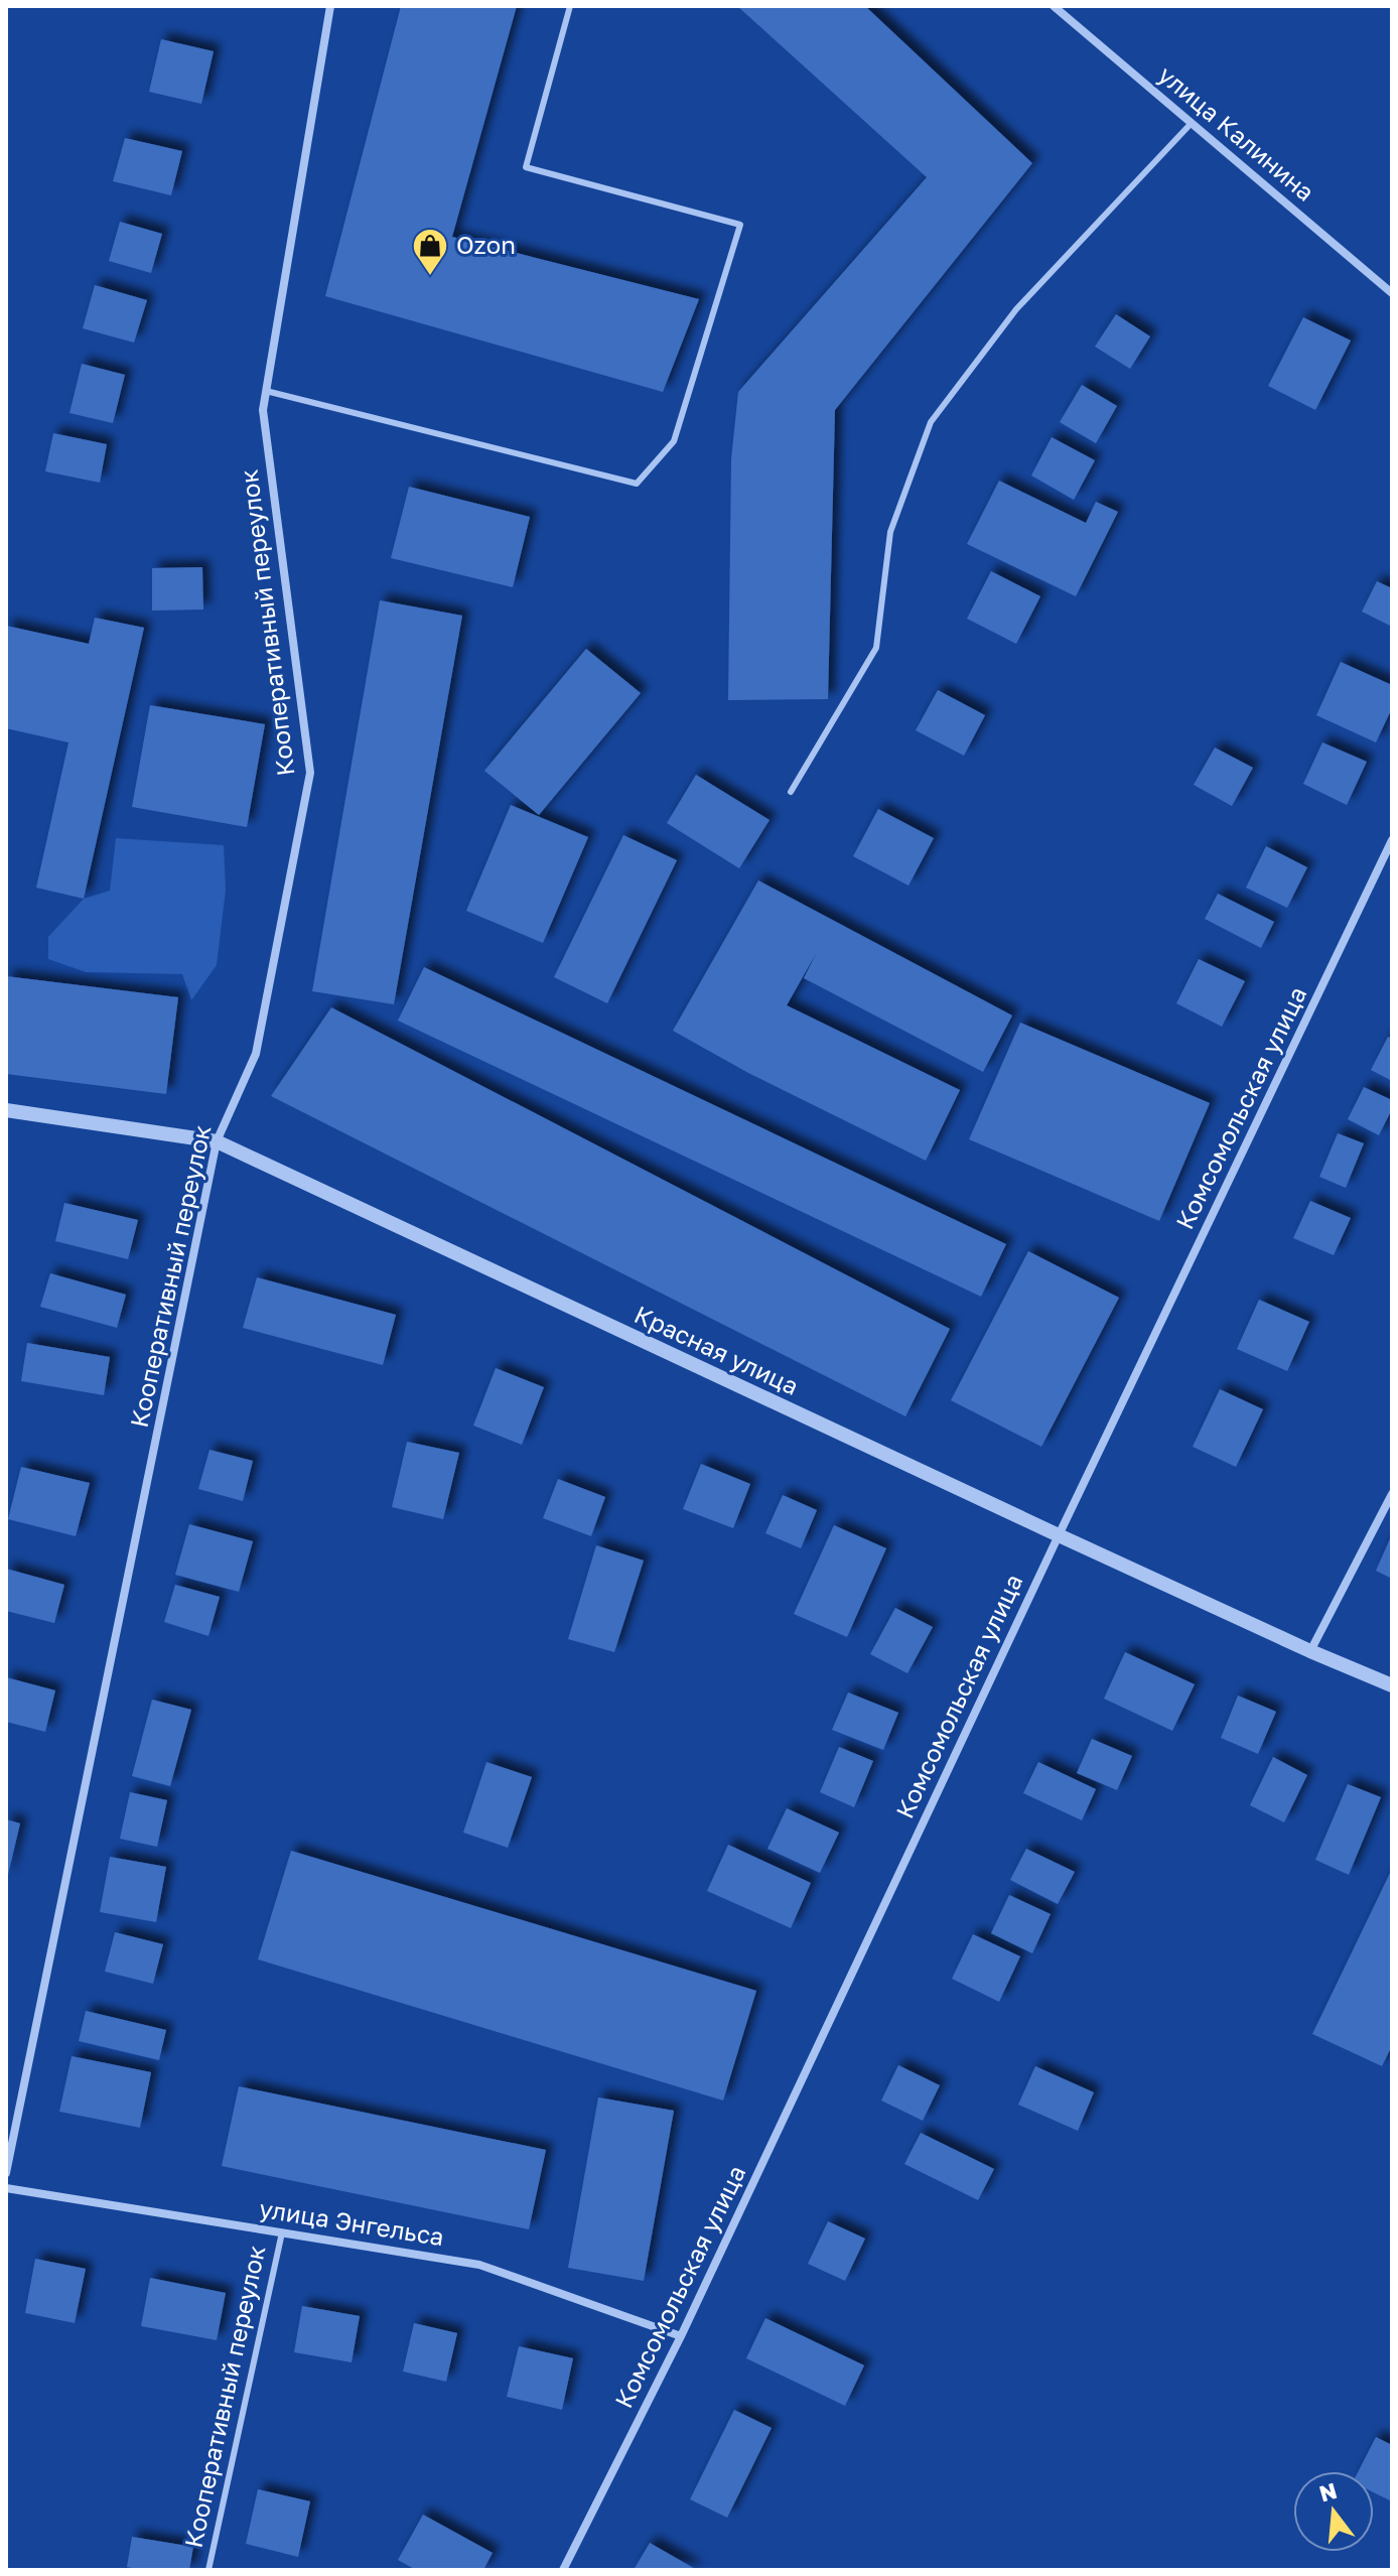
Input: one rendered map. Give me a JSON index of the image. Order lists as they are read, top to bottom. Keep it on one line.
{"streets":{"street":["улица Калинина","Кооперативный переулок","Комсомольская улица","Красная улица","улица Энгельса"]},"crossings":[["Кооперативный переулок","Красная улица"],["Кооперативный переулок","улица Энгельса"],["Комсомольская улица","Красная улица"],["Комсомольская улица","улица Энгельса"]],"places":{"shop":["Ozon"]},"north":"top"}
